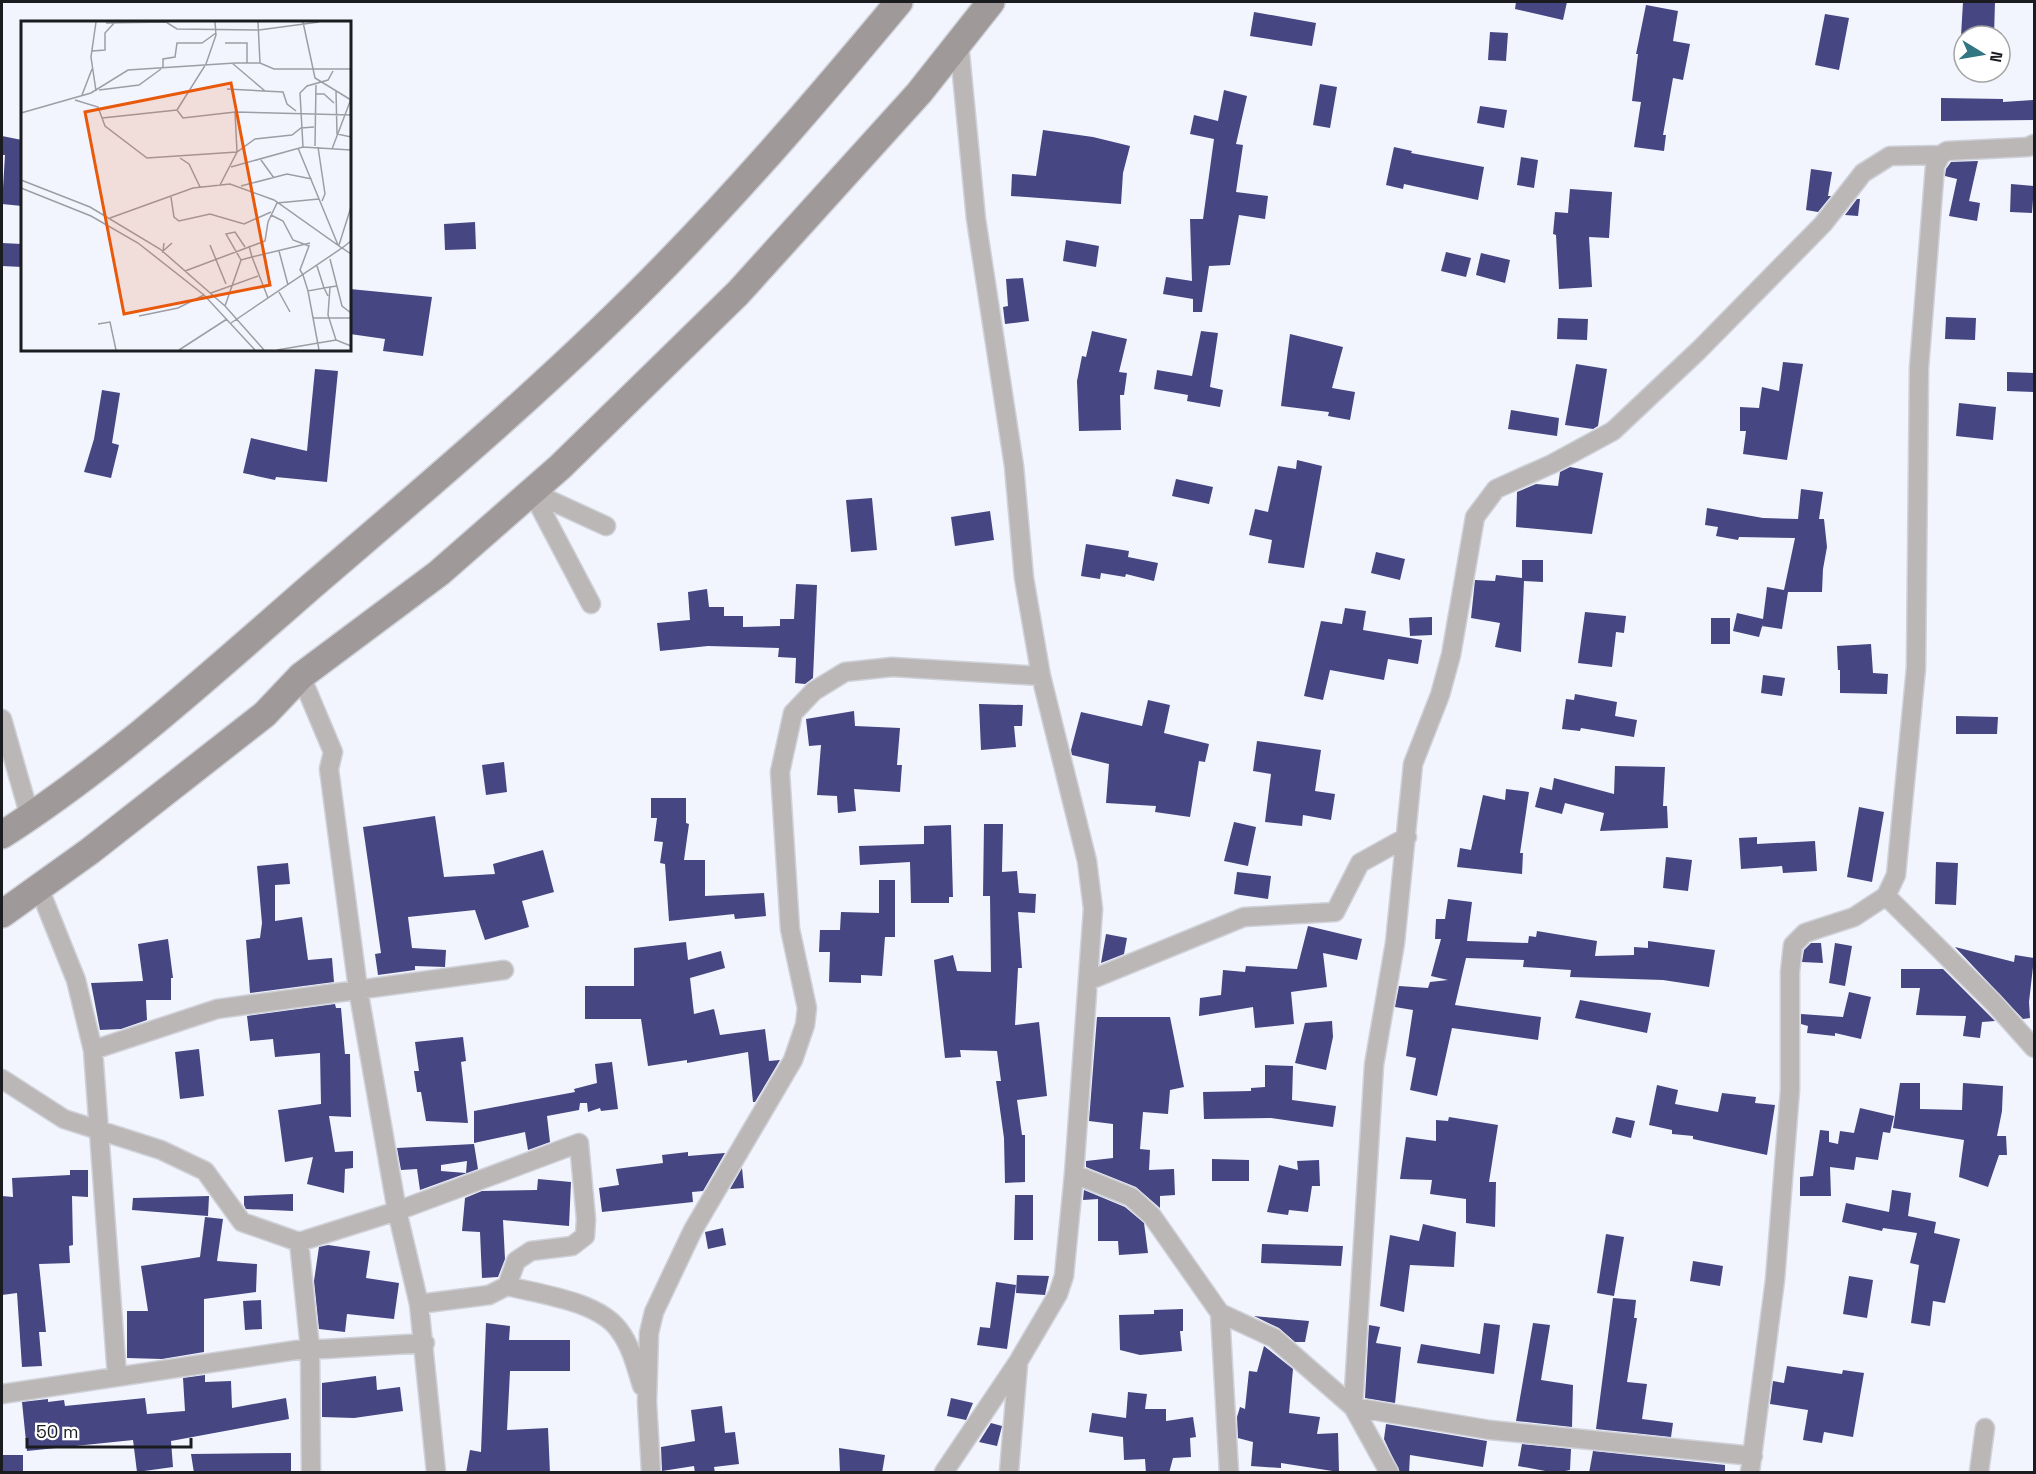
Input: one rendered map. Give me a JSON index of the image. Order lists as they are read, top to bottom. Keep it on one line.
{"scale_bar":"50 m","north":"right"}
